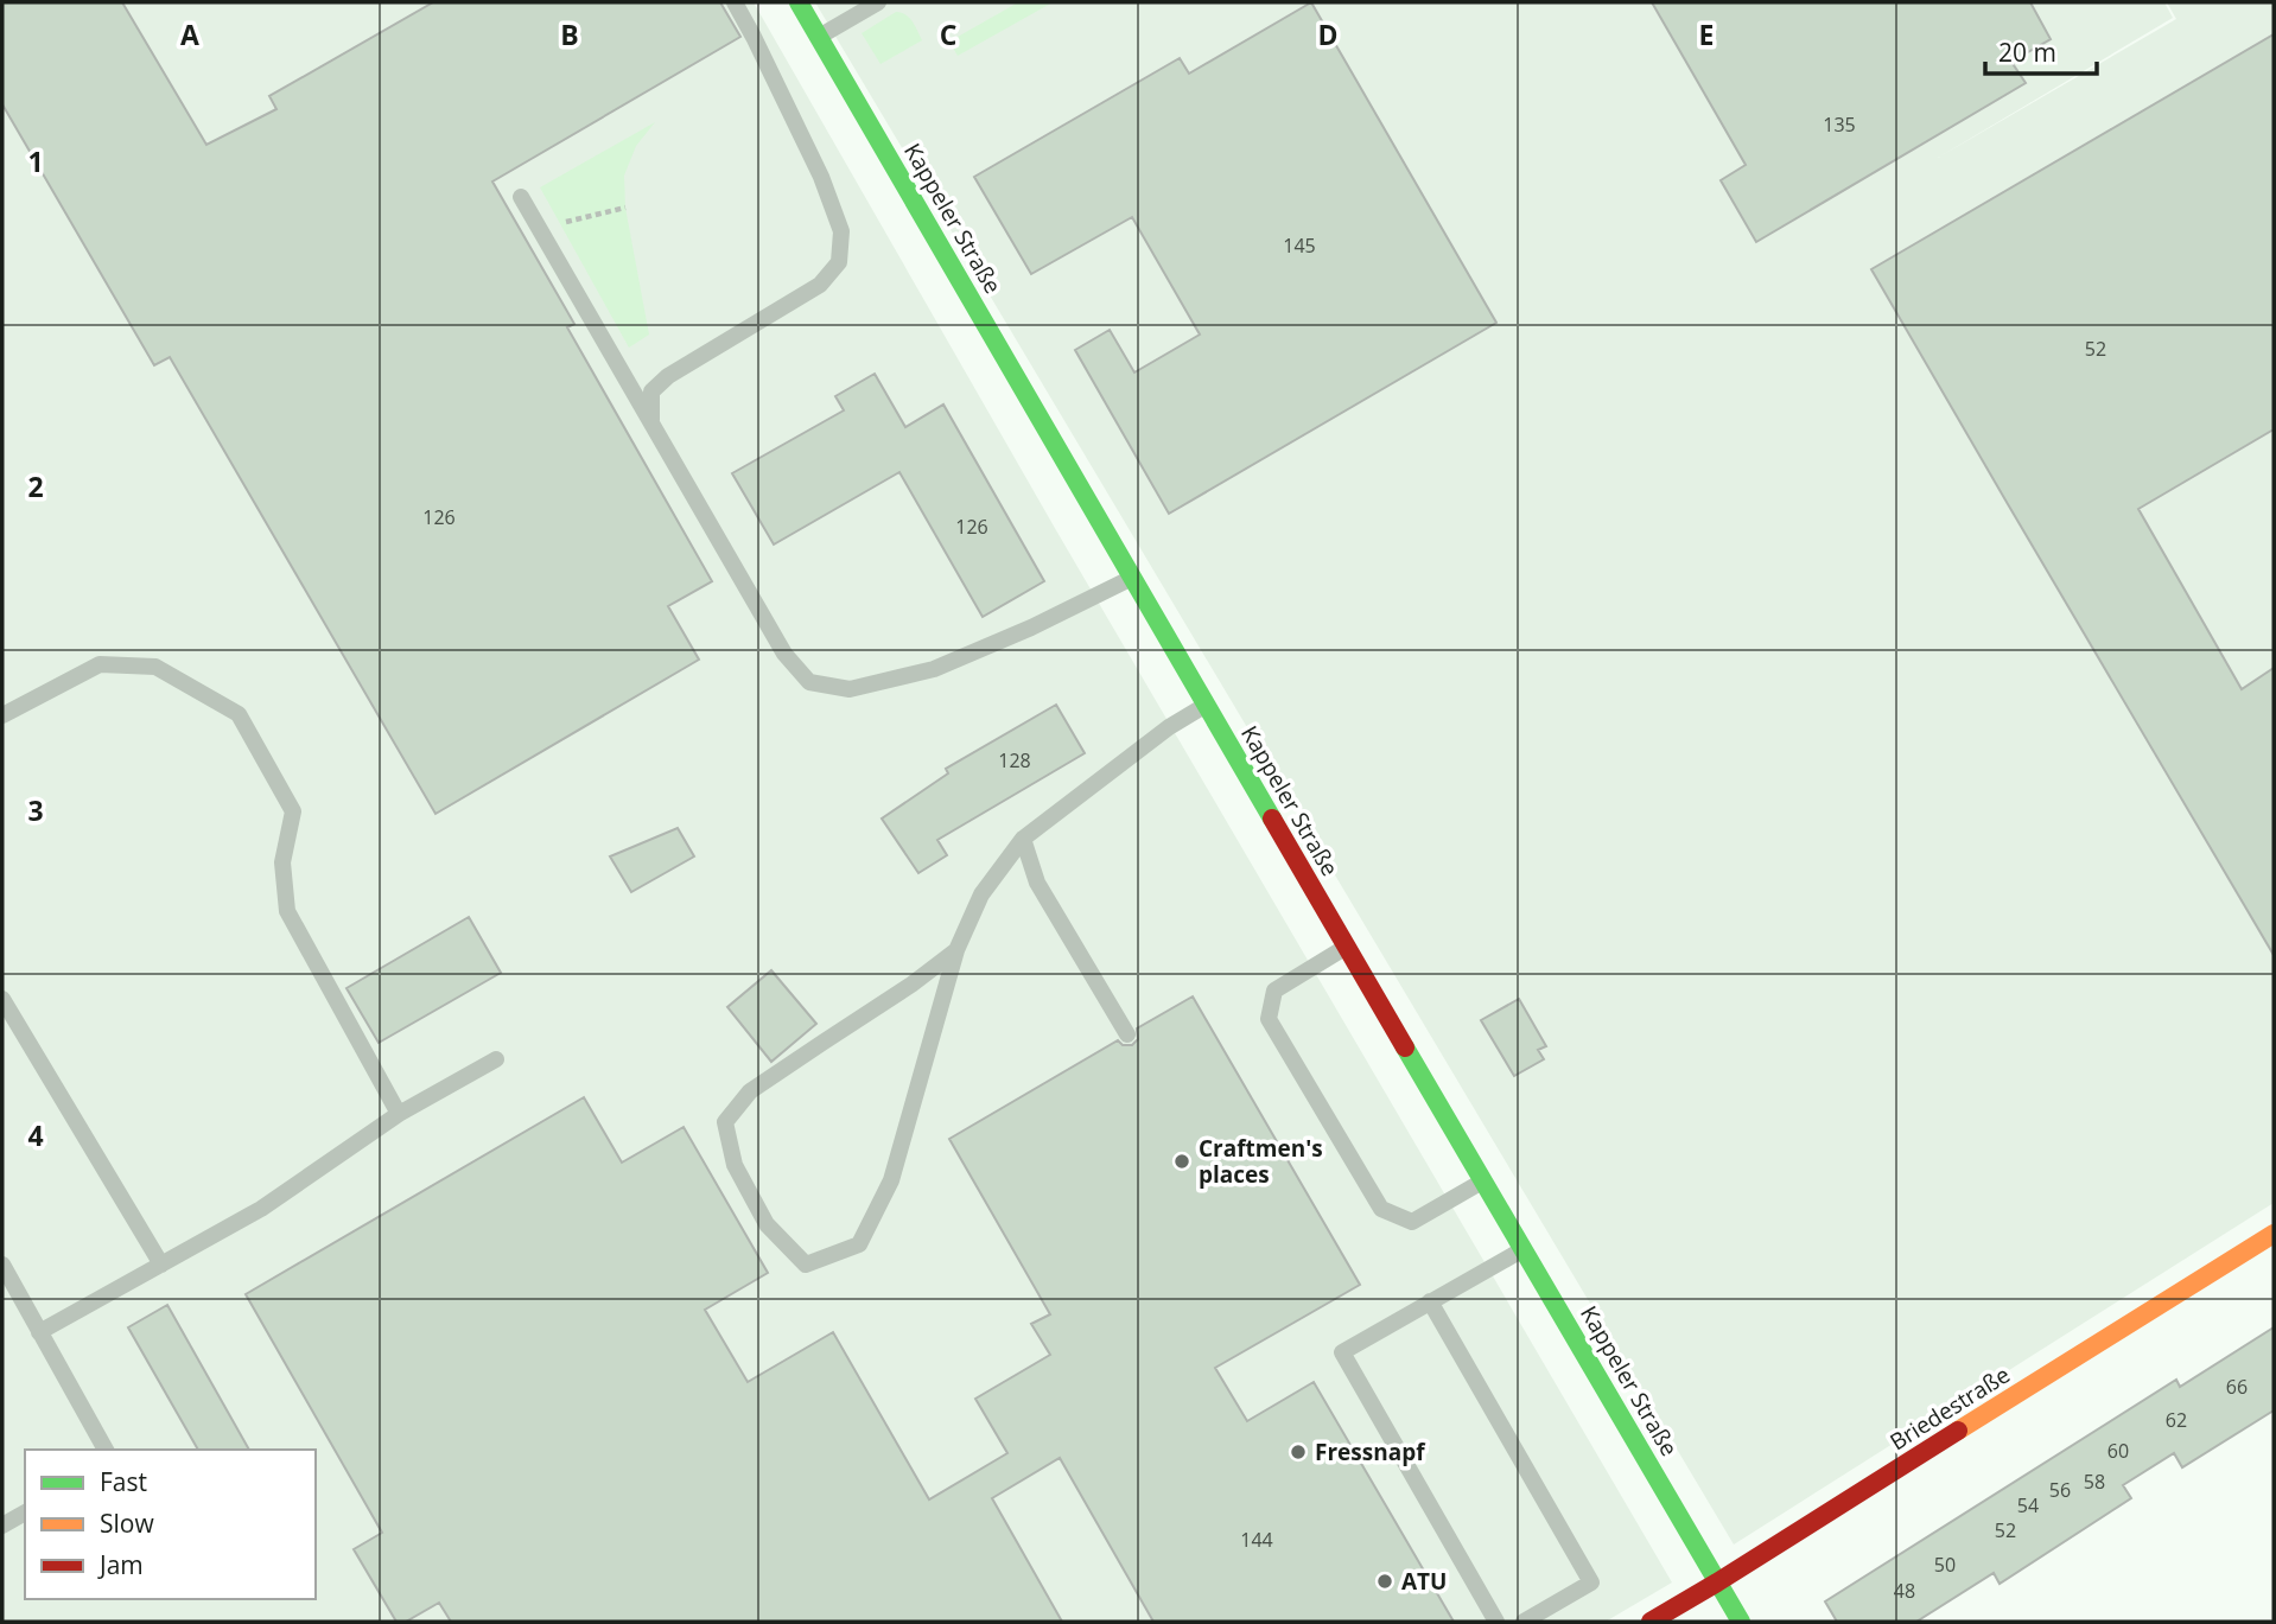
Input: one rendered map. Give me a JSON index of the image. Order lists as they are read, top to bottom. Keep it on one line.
{"streets":{"street":["Kappeler Straße","Briedestraße"]},"crossings":[["Kappeler Straße","Briedestraße"]],"places":["Craftmen's places","Fressnapf","ATU"],"house_numbers":["135","145","52","126","126","128","66","62","60","58","56","54","52","144","50","48"],"legend":["Fast","Slow","Jam"],"scale_bar":"20 m","grid":{"columns":["A","B","C","D","E"],"rows":["1","2","3","4"]}}
